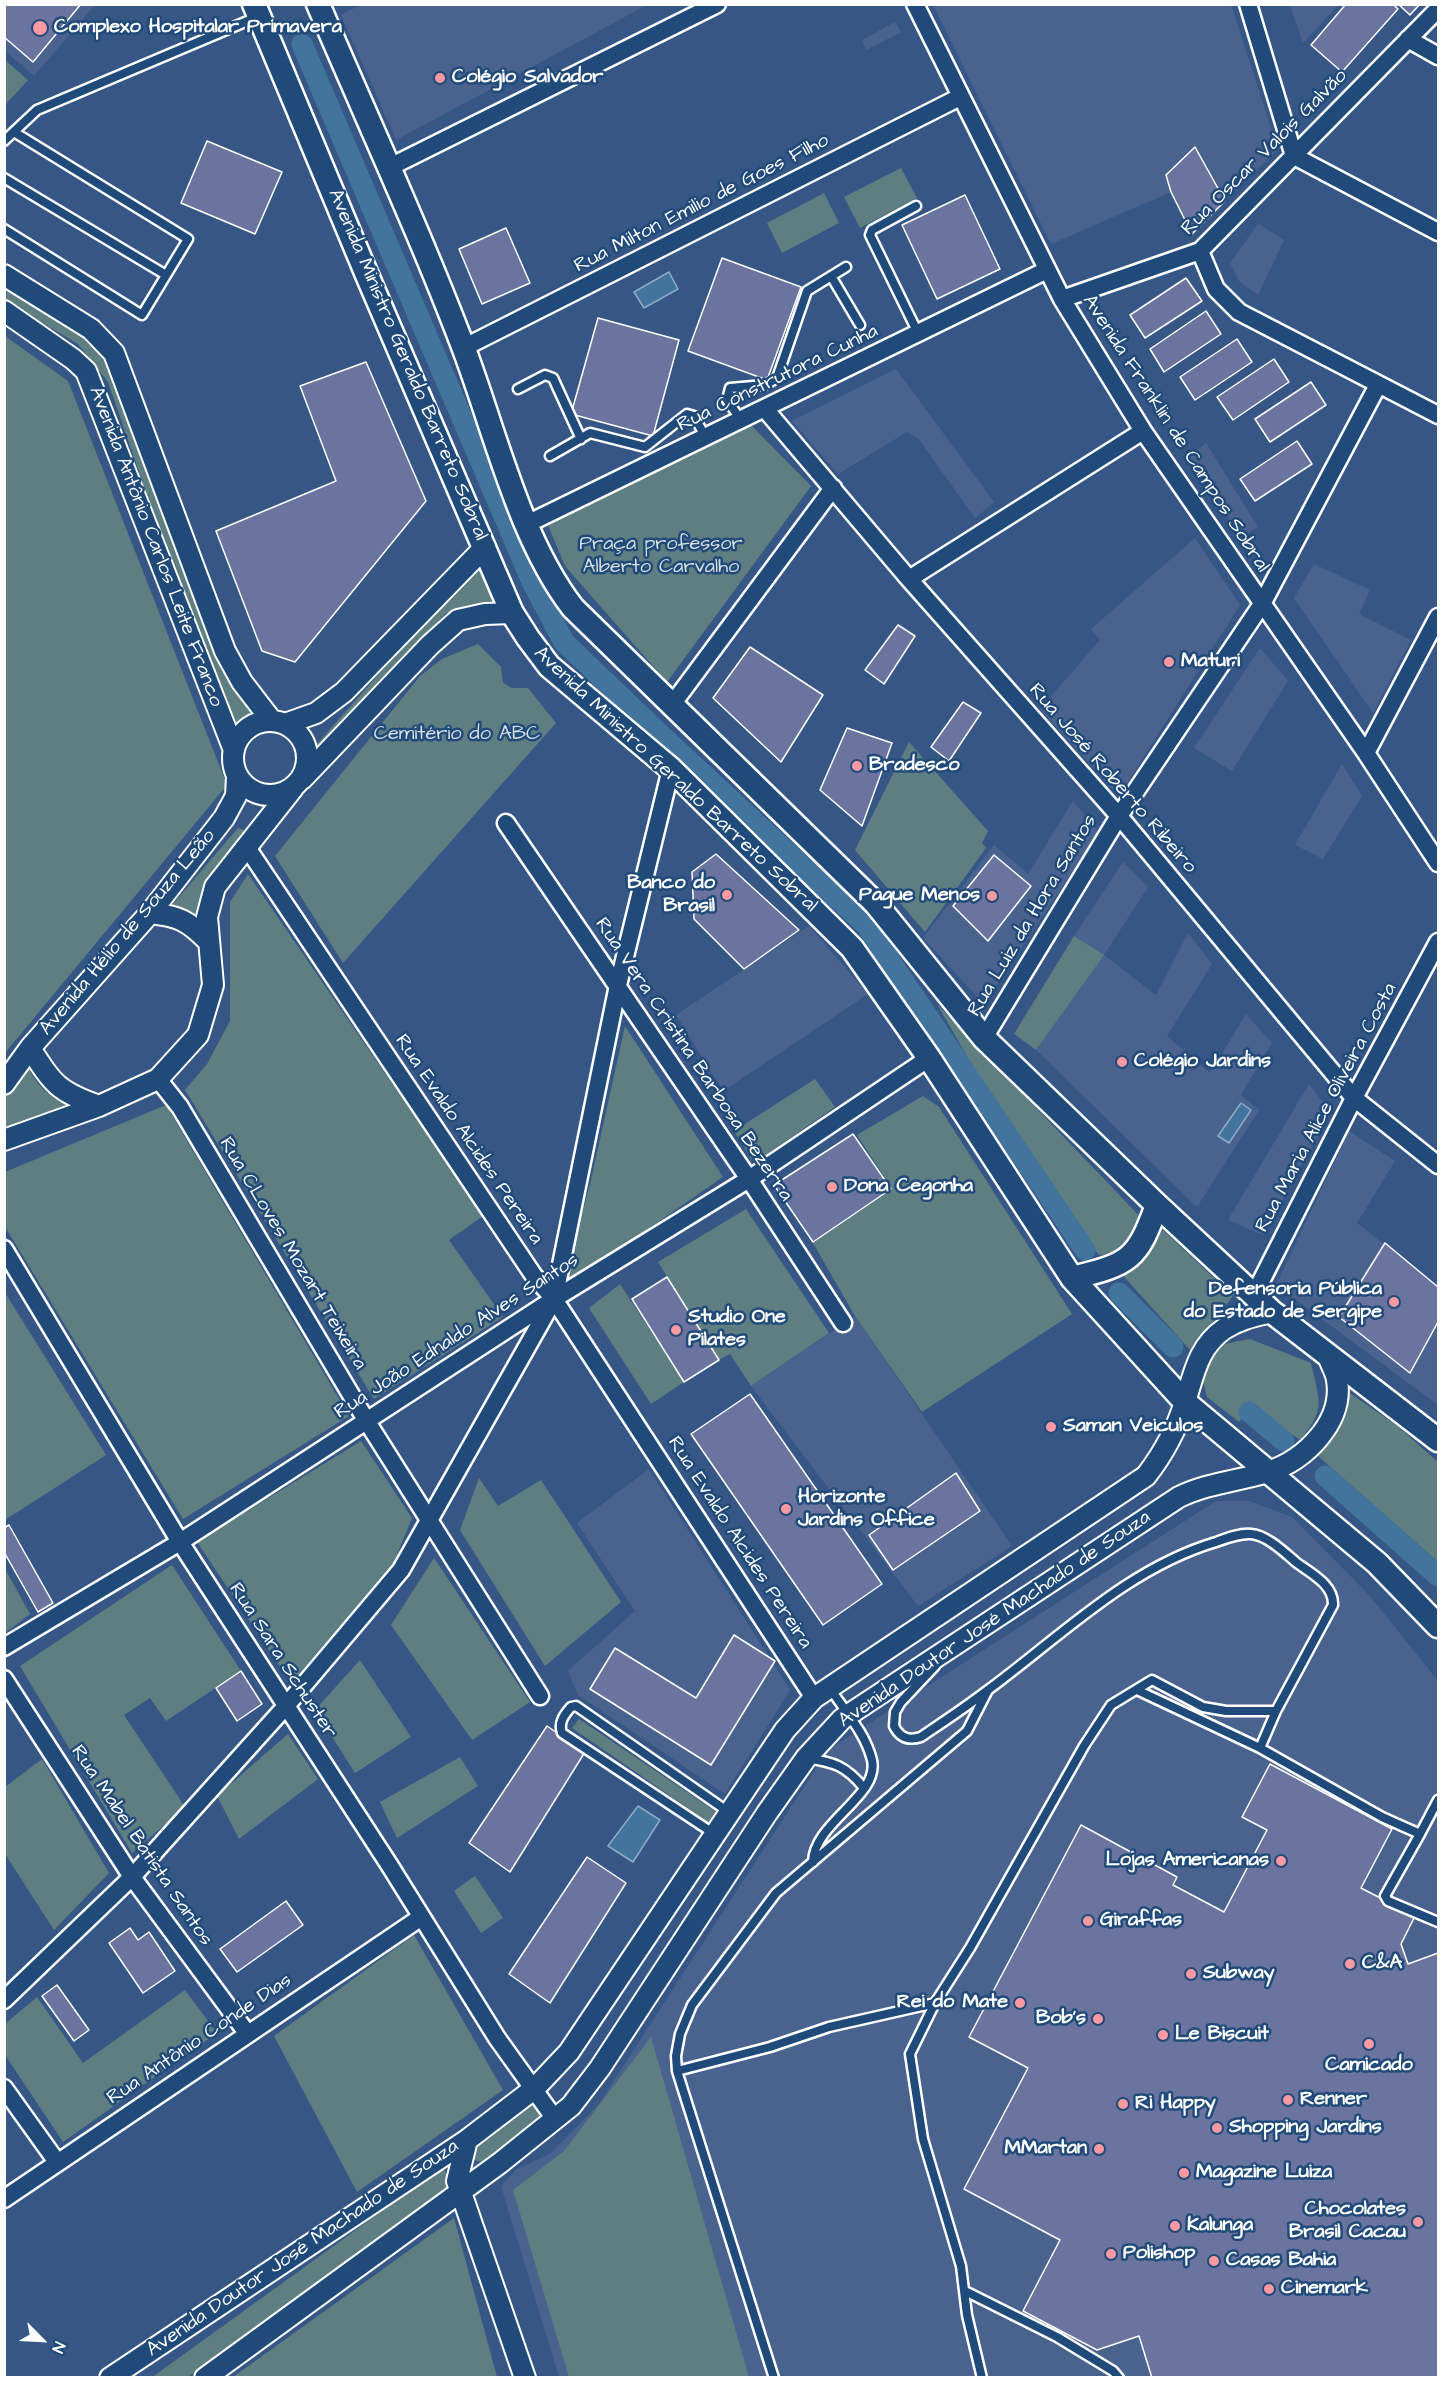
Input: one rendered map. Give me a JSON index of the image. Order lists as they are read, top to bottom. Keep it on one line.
{"streets":{"main road":["Avenida Ministro Geraldo Barreto Sobral"],"street":["Rua Oscar Valois Galvão","Rua Milton Emilio de Goes Filho","Rua Construtora Cunha","Avenida Franklin de Campos Sobral","Avenida Antônio Carlos Leite Franco","Rua José Roberto Ribeiro","Rua Luiz da Hora Santos","Avenida Hélio de Souza Leão","Rua Vera Cristina Barbosa Bezerra","Rua Maria Alice Oliveira Costa","Rua Evaldo Alcides Pereira","Rua CLoves Mozart Teixeira","Rua João Ednaldo Alves Santos","Avenida Doutor José Machado de Souza","Rua Sara Schuster","Rua Mabel Batista Santos","Rua Antônio Conde Dias"]},"crossings":[["Rua Oscar Valois Galvão","Avenida Franklin de Campos Sobral"],["Rua Milton Emilio de Goes Filho","Avenida Franklin de Campos Sobral"],["Avenida Ministro Geraldo Barreto Sobral","Avenida Hélio de Souza Leão"],["Avenida Ministro Geraldo Barreto Sobral","Rua João Ednaldo Alves Santos"],["Avenida Ministro Geraldo Barreto Sobral","Avenida Doutor José Machado de Souza"],["Rua Construtora Cunha","Avenida Franklin de Campos Sobral"],["Rua Construtora Cunha","Rua José Roberto Ribeiro"],["Avenida Franklin de Campos Sobral","Rua Luiz da Hora Santos"],["Avenida Antônio Carlos Leite Franco","Avenida Hélio de Souza Leão"],["Rua José Roberto Ribeiro","Rua Luiz da Hora Santos"],["Rua José Roberto Ribeiro","Rua Maria Alice Oliveira Costa"],["Avenida Hélio de Souza Leão","Rua Evaldo Alcides Pereira"],["Avenida Hélio de Souza Leão","Rua CLoves Mozart Teixeira"],["Rua Vera Cristina Barbosa Bezerra","Rua João Ednaldo Alves Santos"],["Rua Evaldo Alcides Pereira","Rua João Ednaldo Alves Santos"],["Rua Evaldo Alcides Pereira","Avenida Doutor José Machado de Souza"],["Rua CLoves Mozart Teixeira","Rua João Ednaldo Alves Santos"],["Rua João Ednaldo Alves Santos","Rua Sara Schuster"],["Avenida Doutor José Machado de Souza","Rua Sara Schuster"],["Rua Sara Schuster","Rua Antônio Conde Dias"],["Rua Mabel Batista Santos","Rua Antônio Conde Dias"]],"parks":["Praça professor Alberto Carvalho","Cemitério do ABC"],"places":["Complexo Hospitalar Primavera","Colégio Salvador","Maturi","Bradesco","Banco do Brasil","Pague Menos","Colégio Jardins","Dona Cegonha","Defensoria Pública do Estado de Sergipe","Studio One Pilates","Saman Veiculos","Horizonte Jardins Office","Lojas Americanas","Giraffas","C&A","Subway","Rei do Mate","Bob's","Le Biscuit","Camicado","Renner","Ri Happy","Shopping Jardins","MMartan","Magazine Luiza","Chocolates Brasil Cacau","Kalunga","Polishop","Casas Bahia","Cinemark"],"north":"bottom right"}
